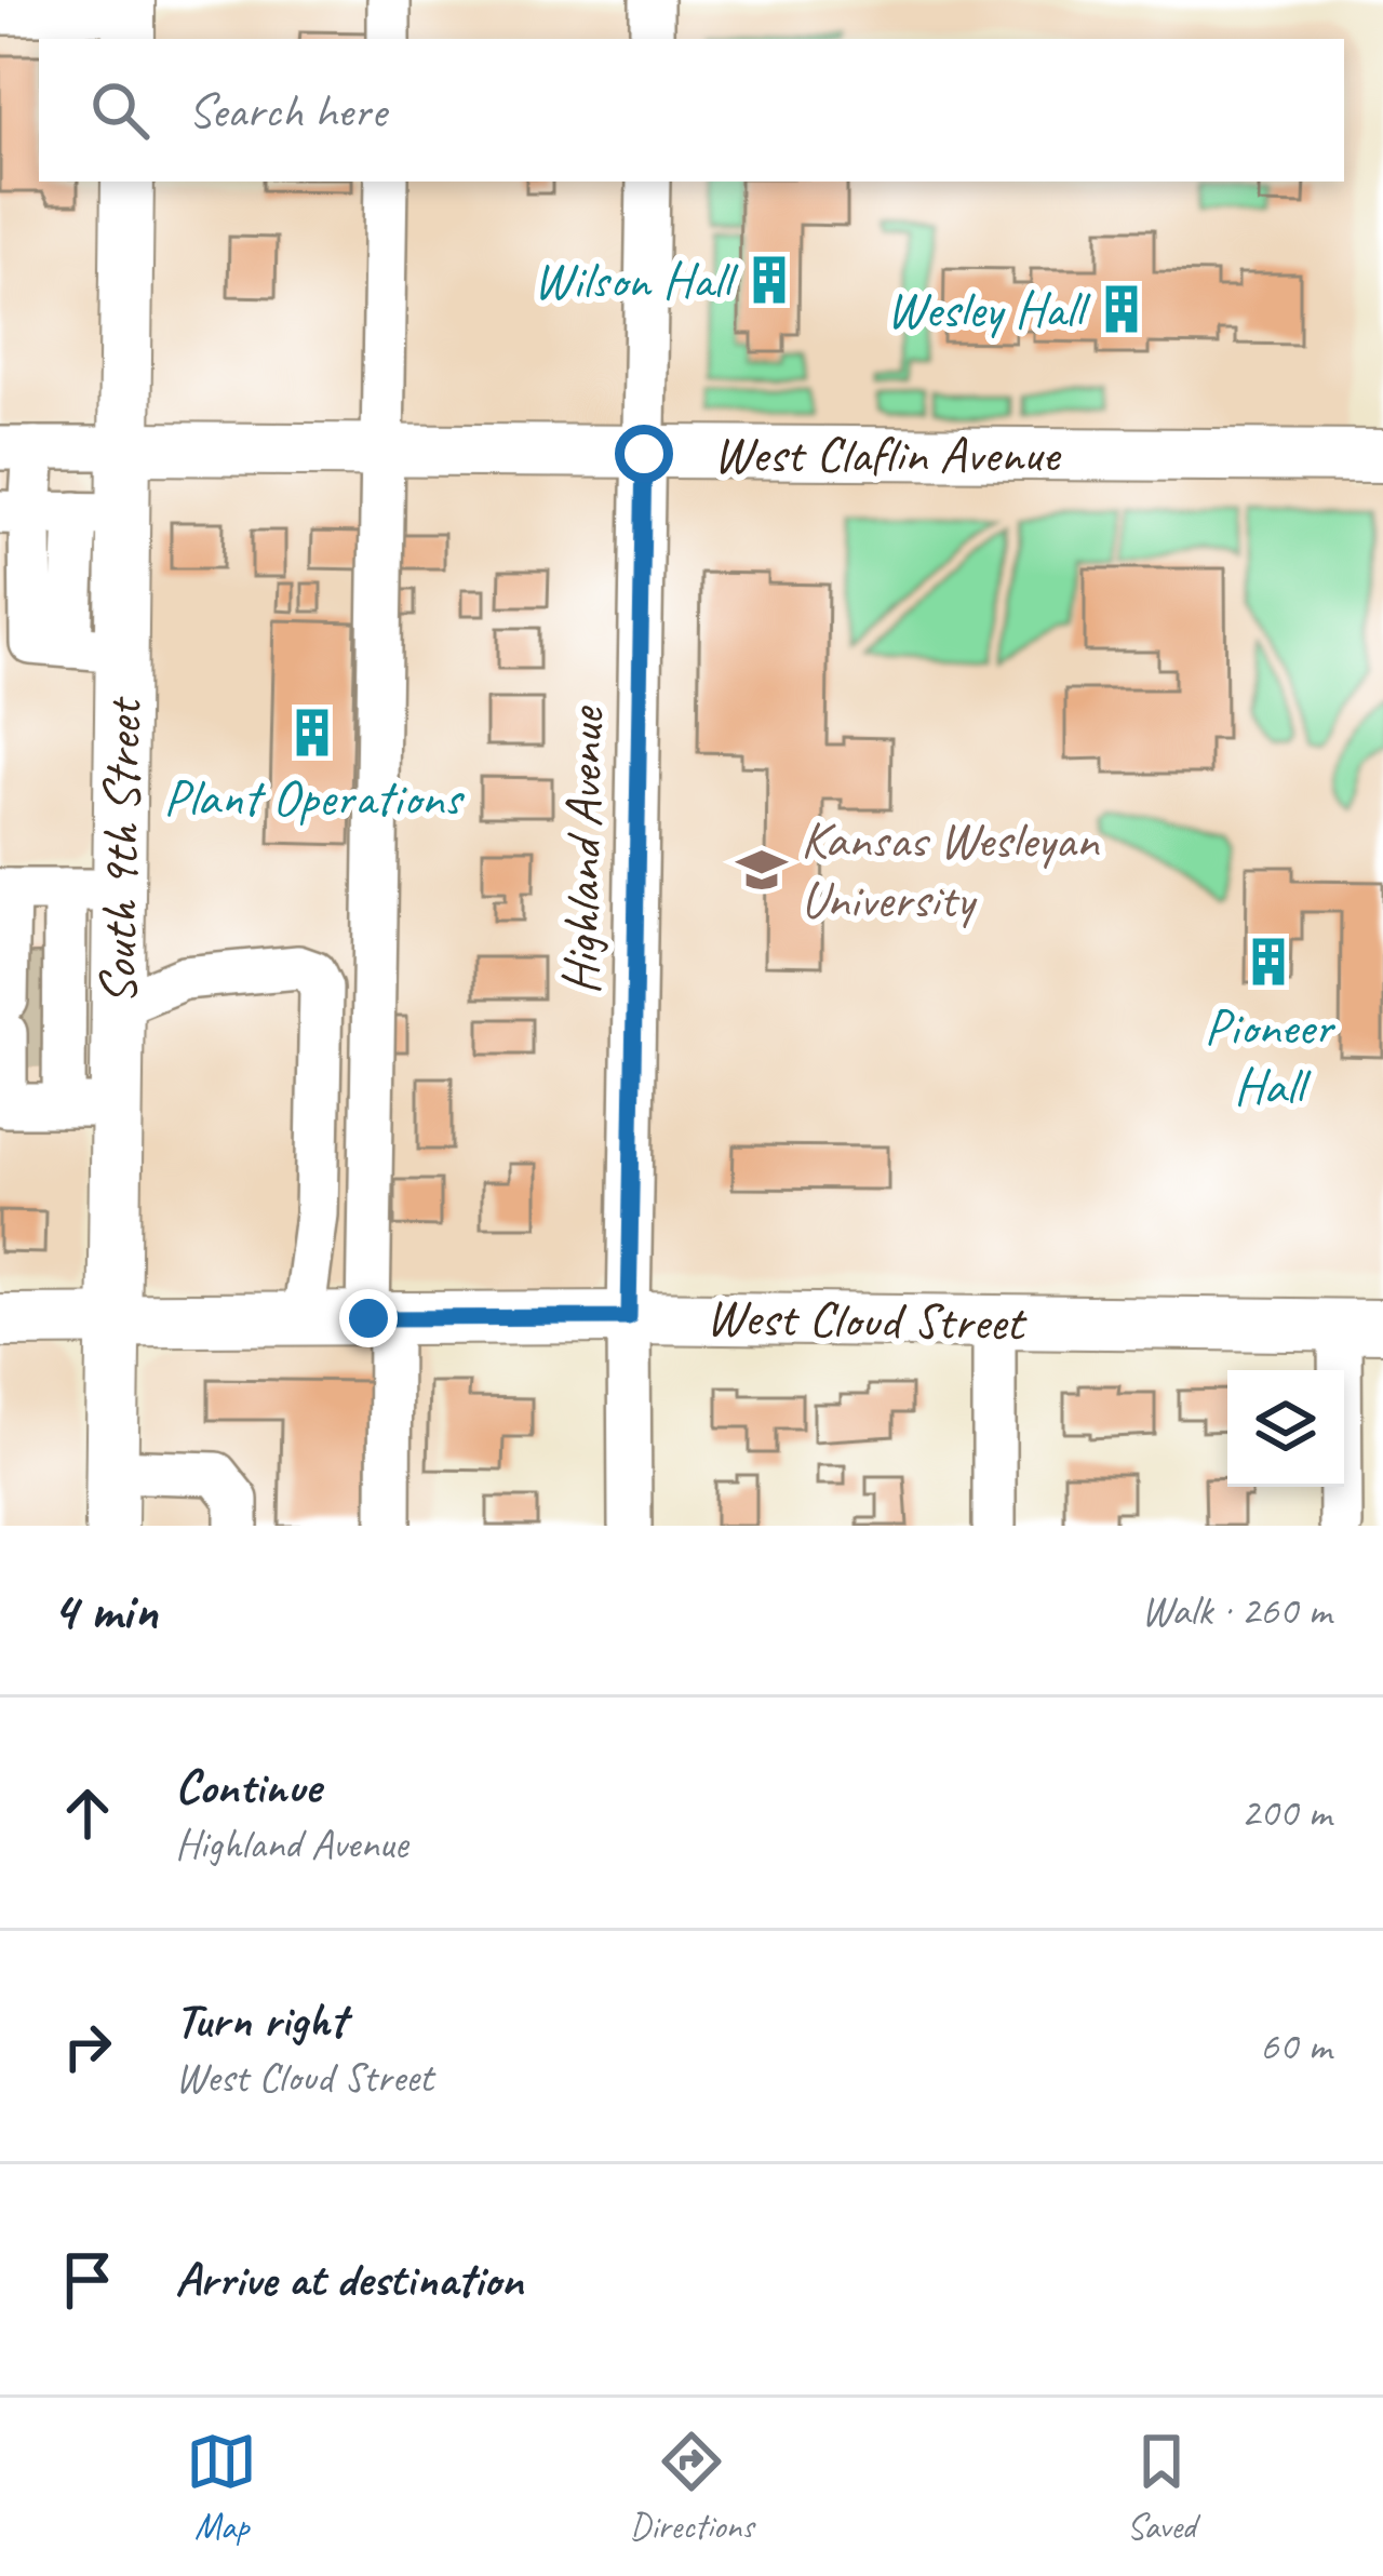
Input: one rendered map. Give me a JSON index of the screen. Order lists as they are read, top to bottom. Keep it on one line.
{"streets":{"main road":["West Claflin Avenue","South 9th Street","West Cloud Street"],"street":["Highland Avenue"]},"crossings":[["West Claflin Avenue","Highland Avenue"],["West Claflin Avenue","South 9th Street"],["Highland Avenue","West Cloud Street"],["South 9th Street","West Cloud Street"]],"places":{"building":["Wilson Hall","Wesley Hall","Plant Operations","Pioneer Hall"],"school or university":["Kansas Wesleyan University"]},"page":{"search":"Search here","heading":["4 min","Walk · 260 m"],"list":[["Continue","Highland Avenue","200 m"],["Turn right","West Cloud Street","60 m"],"Arrive at destination"],"nav":["Map","Directions","Saved"]}}
